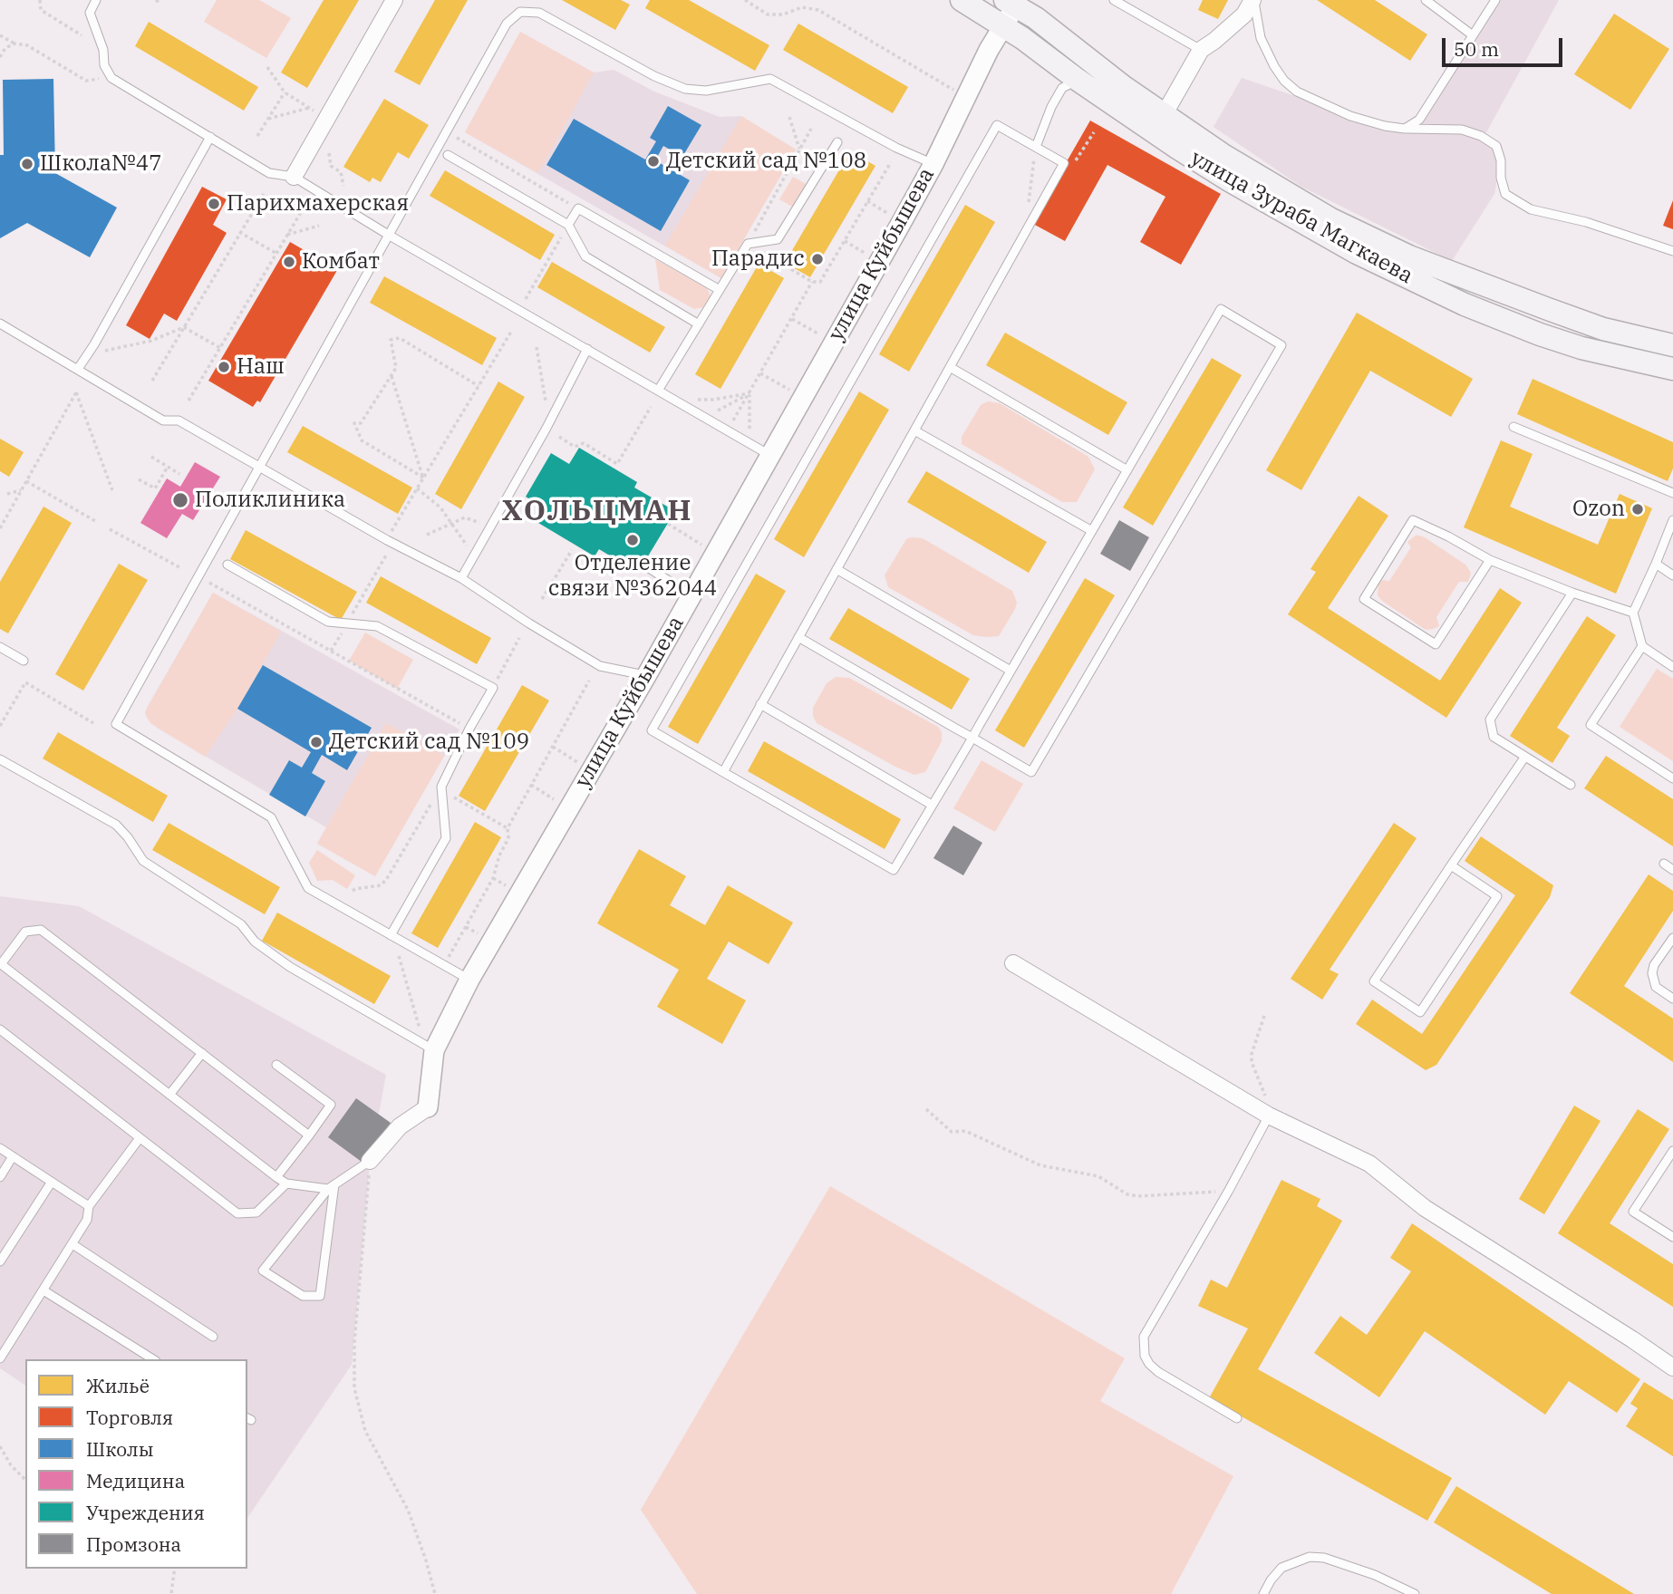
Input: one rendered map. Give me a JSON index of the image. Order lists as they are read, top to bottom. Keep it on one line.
{"streets":{"main road":["улица Зураба Магкаева"],"street":["улица Куйбышева"]},"crossings":[["улица Зураба Магкаева","улица Куйбышева"]],"districts":["ХОЛЬЦМАН"],"places":["Детский сад №108","Школа№47","Парихмахерская","Парадис","Комбат","Наш","Поликлиника","Ozon","Отделение связи №362044","Детский сад №109"],"legend":["Жильё","Торговля","Школы","Медицина","Учреждения","Промзона"],"scale_bar":"50 m"}
